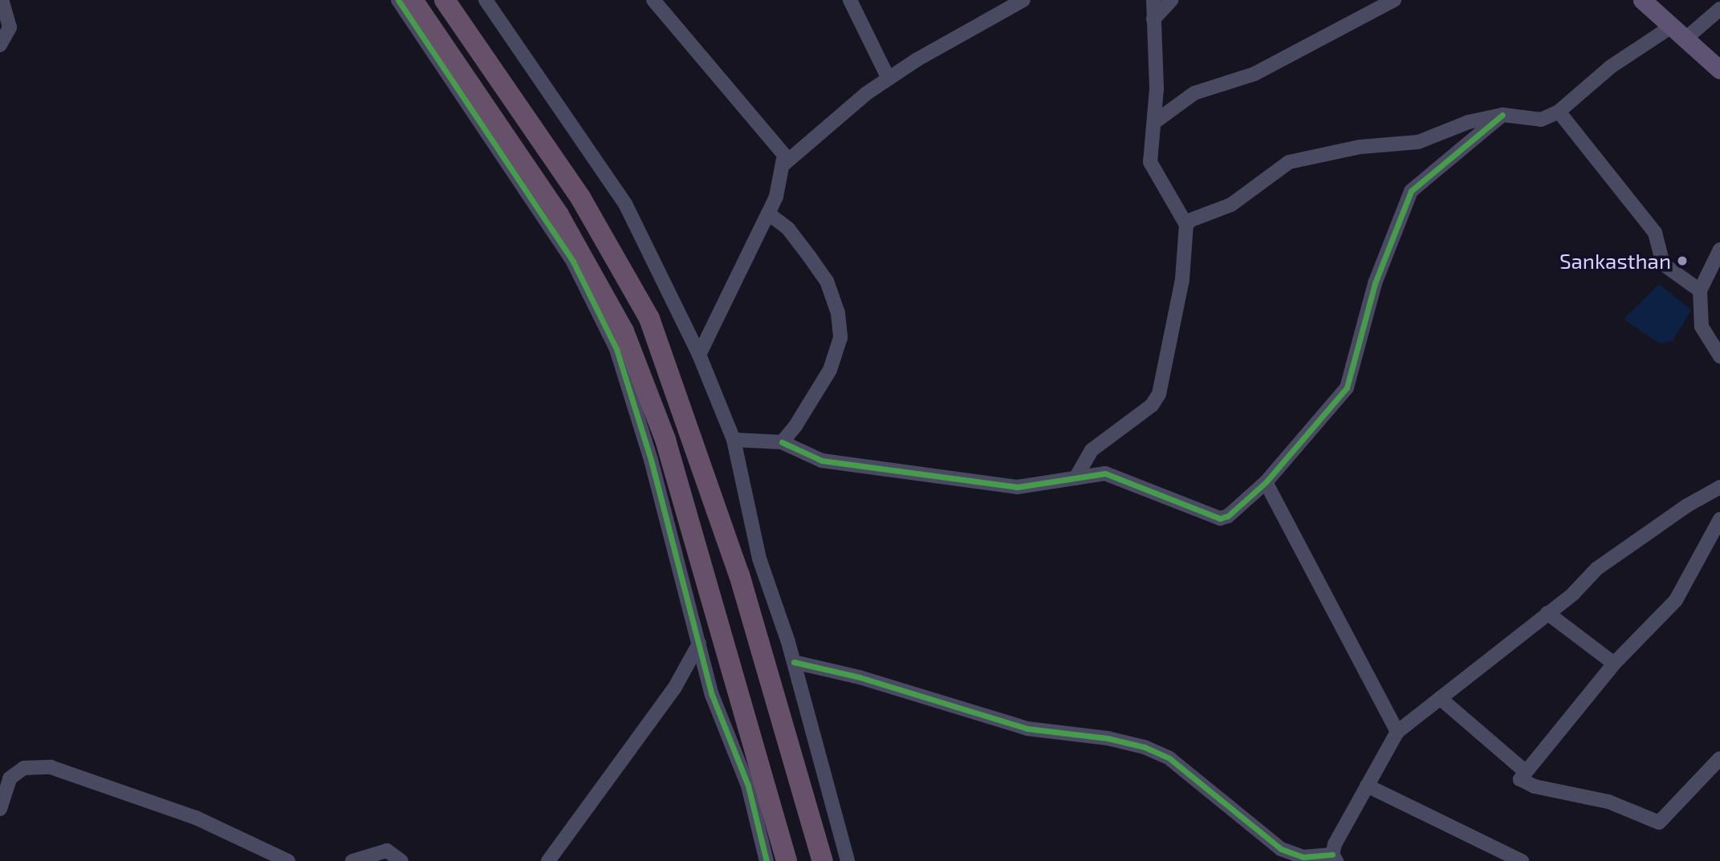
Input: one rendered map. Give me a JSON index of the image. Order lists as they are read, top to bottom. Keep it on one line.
{"places":["Sankasthan"]}
